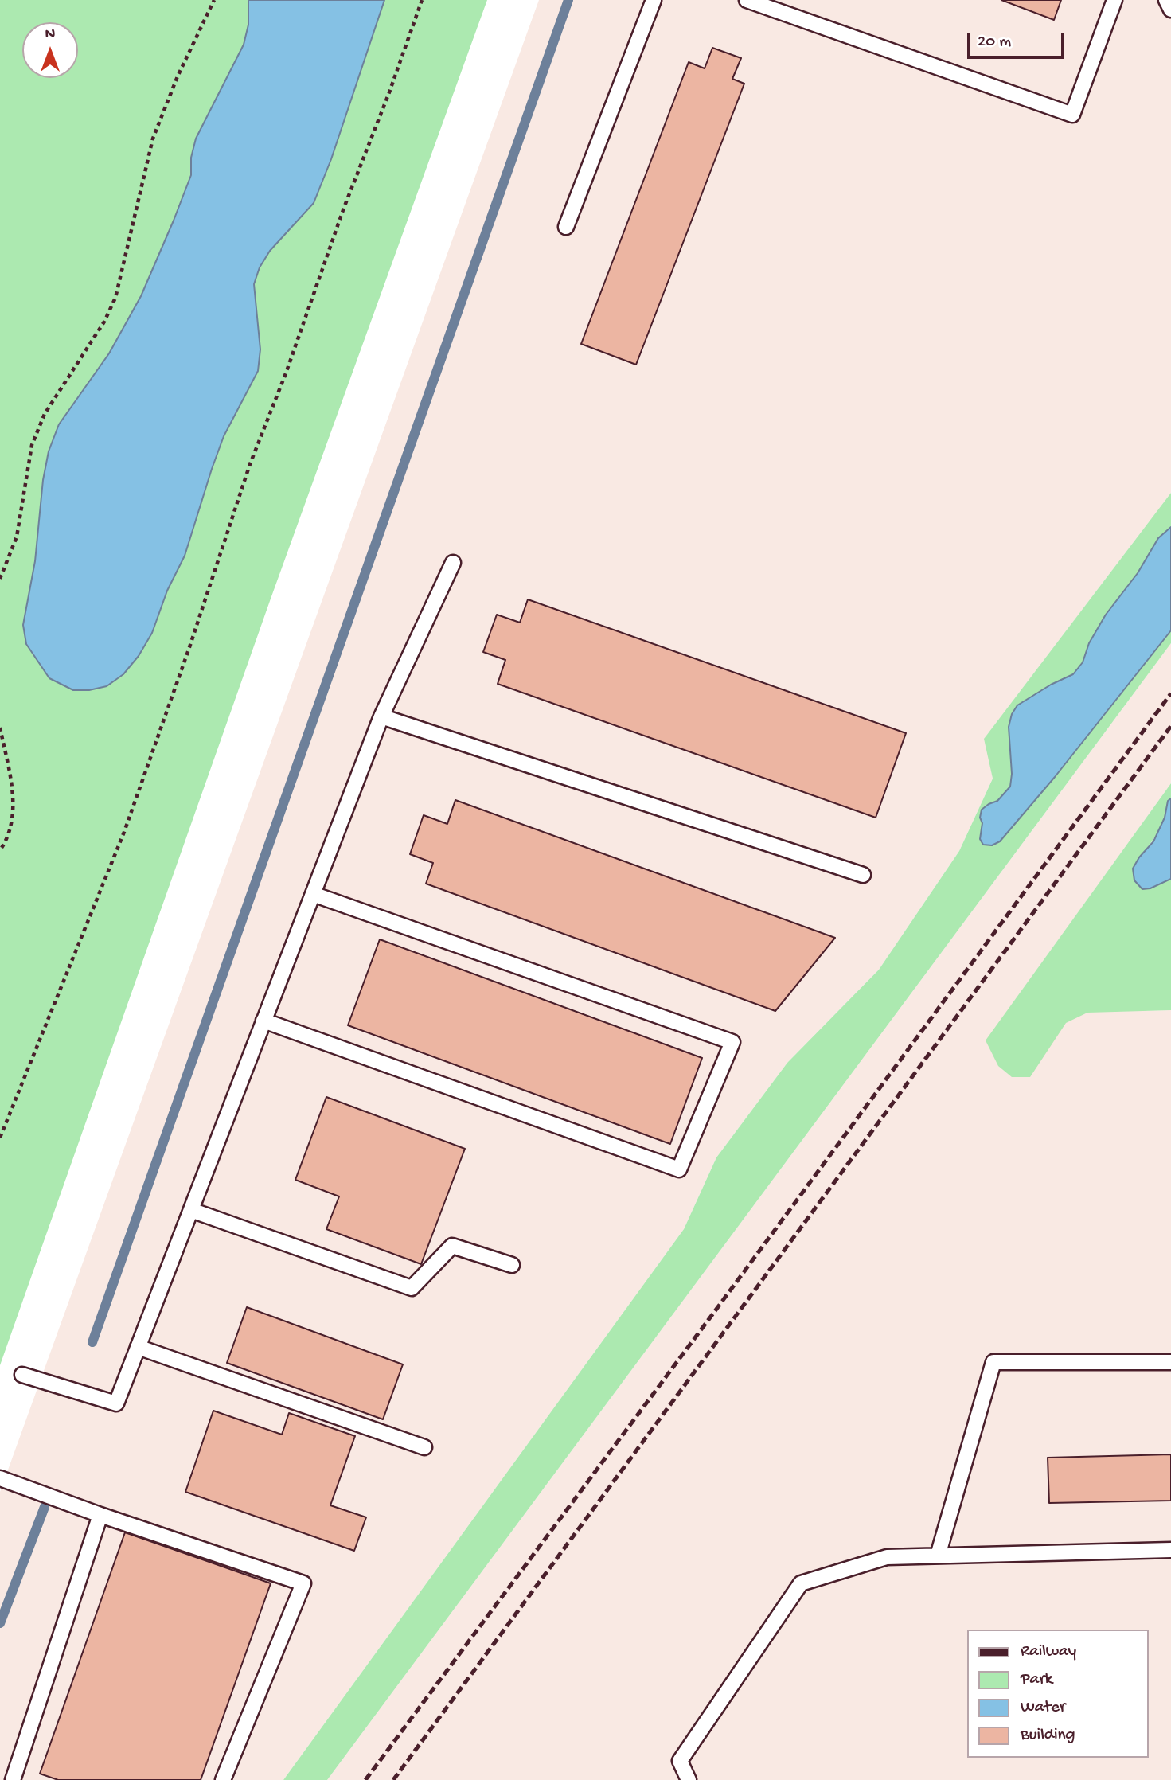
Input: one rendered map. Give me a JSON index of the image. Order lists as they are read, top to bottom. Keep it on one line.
{"legend":["Railway","Park","Water","Building"],"scale_bar":"20 m","north":"top"}
